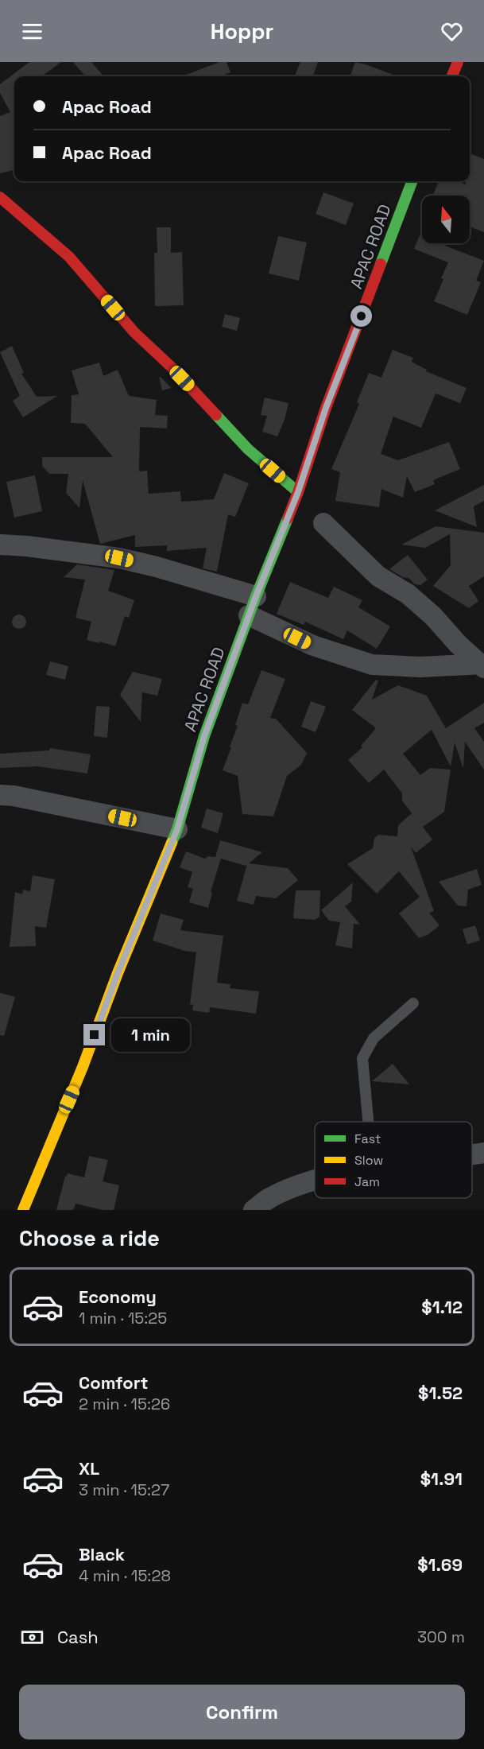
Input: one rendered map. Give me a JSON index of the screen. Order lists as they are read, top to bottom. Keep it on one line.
{"streets":{"main road":["APAC ROAD"]},"legend":["Fast","Slow","Jam"],"north":"top","page":{"header":"Hoppr","banner":["Apac Road","Apac Road"],"bubble":"1 min","heading":"Choose a ride","list":[{"name":"Economy","note":"1 min · 15:25","value":"$1.12"},{"name":"Comfort","note":"2 min · 15:26","value":"$1.52"},{"name":"XL","note":"3 min · 15:27","value":"$1.91"},{"name":"Black","note":"4 min · 15:28","value":"$1.69"}],"pay":["Cash","300 m"],"buttons":"Confirm"}}
